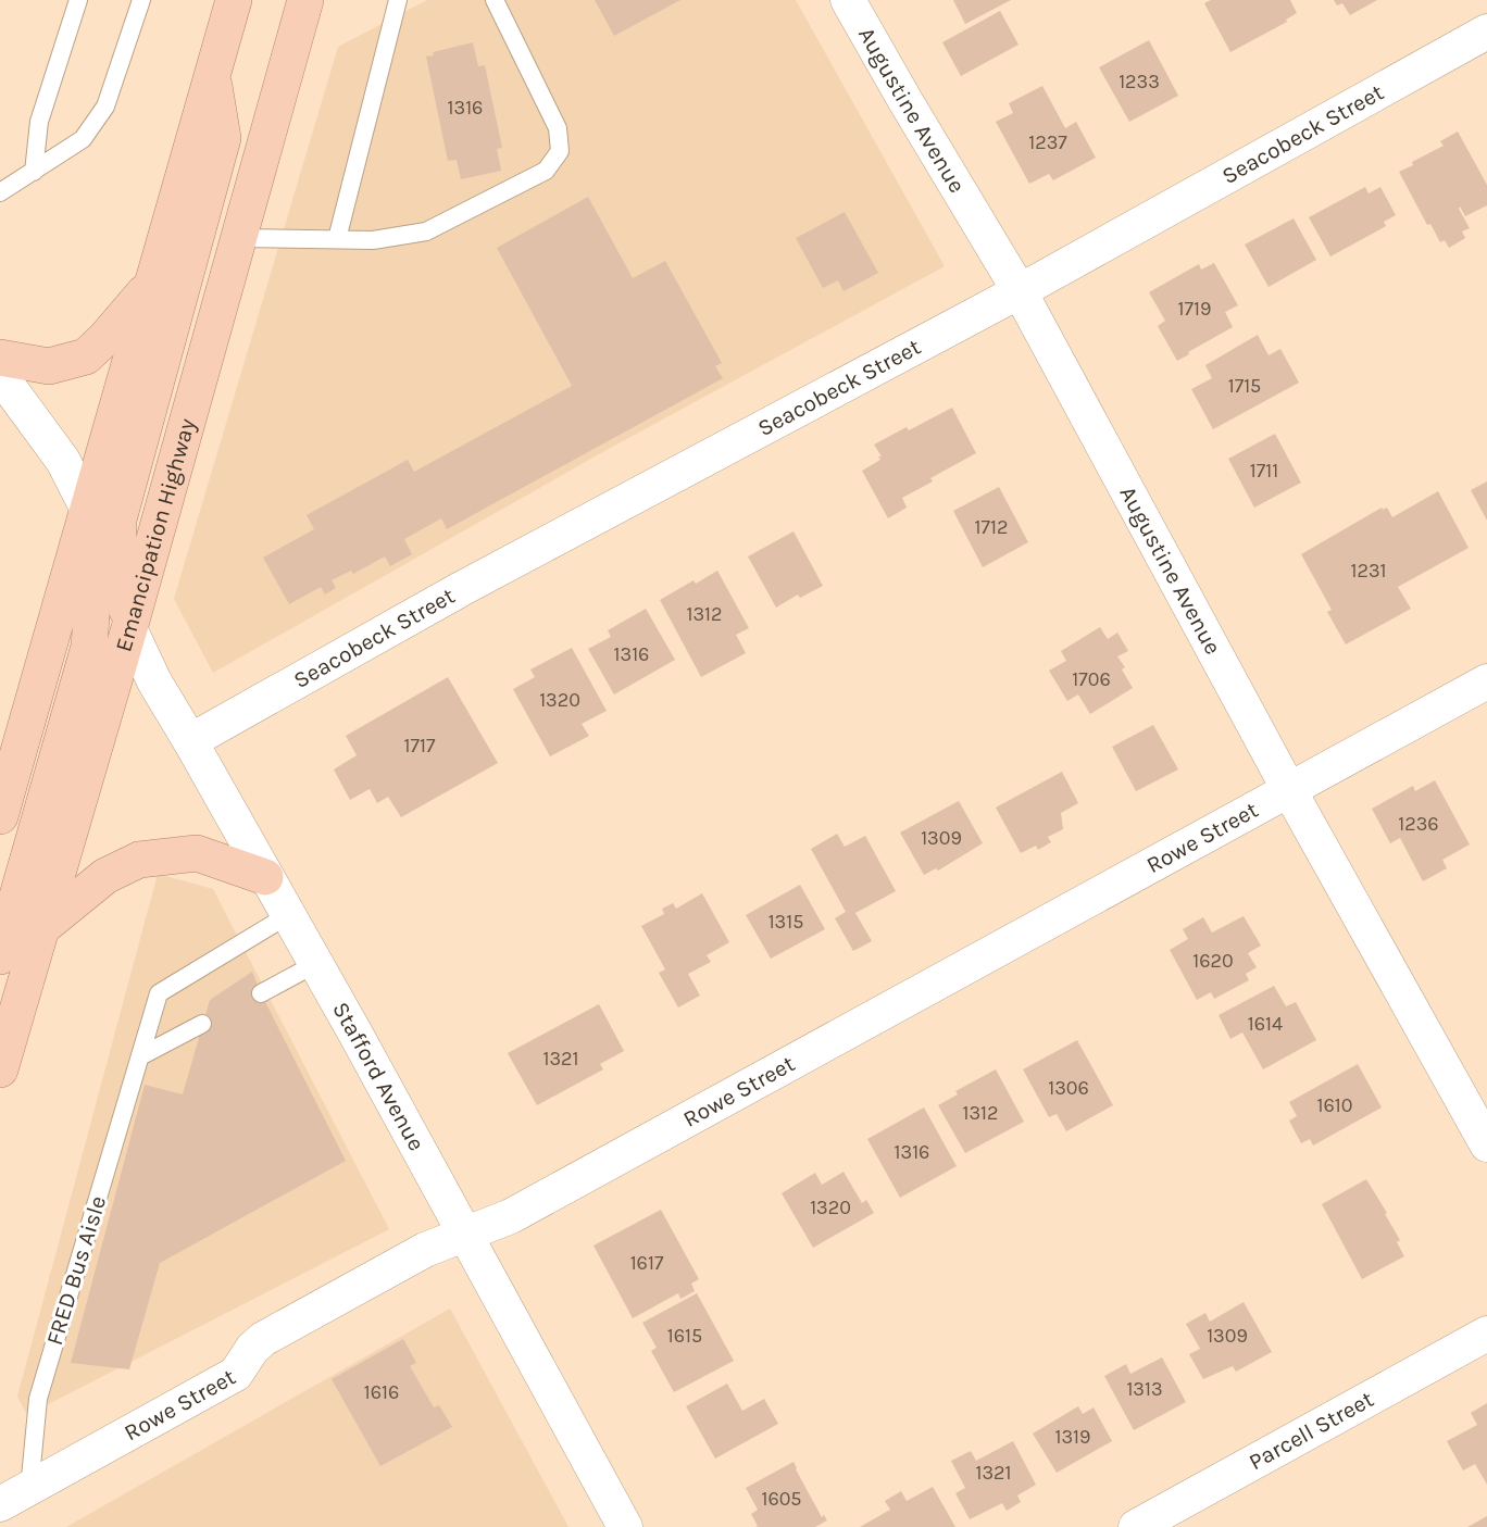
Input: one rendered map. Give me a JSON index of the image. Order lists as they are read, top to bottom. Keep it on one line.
{"streets":{"main road":["Emancipation Highway"],"street":["Augustine Avenue","Seacobeck Street","Rowe Street","Stafford Avenue","Parcell Street"],"lane":["FRED Bus Aisle"]},"crossings":[["Augustine Avenue","Seacobeck Street"],["Augustine Avenue","Rowe Street"],["Seacobeck Street","Stafford Avenue"],["Emancipation Highway","Stafford Avenue"],["Rowe Street","Stafford Avenue"],["Rowe Street","FRED Bus Aisle"],["Stafford Avenue","FRED Bus Aisle"]],"house_numbers":["1233","1316","1237","1719","1715","1711","1712","1231","1312","1316","1706","1320","1717","1236","1309","1315","1620","1614","1321","1306","1610","1312","1316","1320","1617","1615","1309","1313","1616","1319","1321","1605"]}
